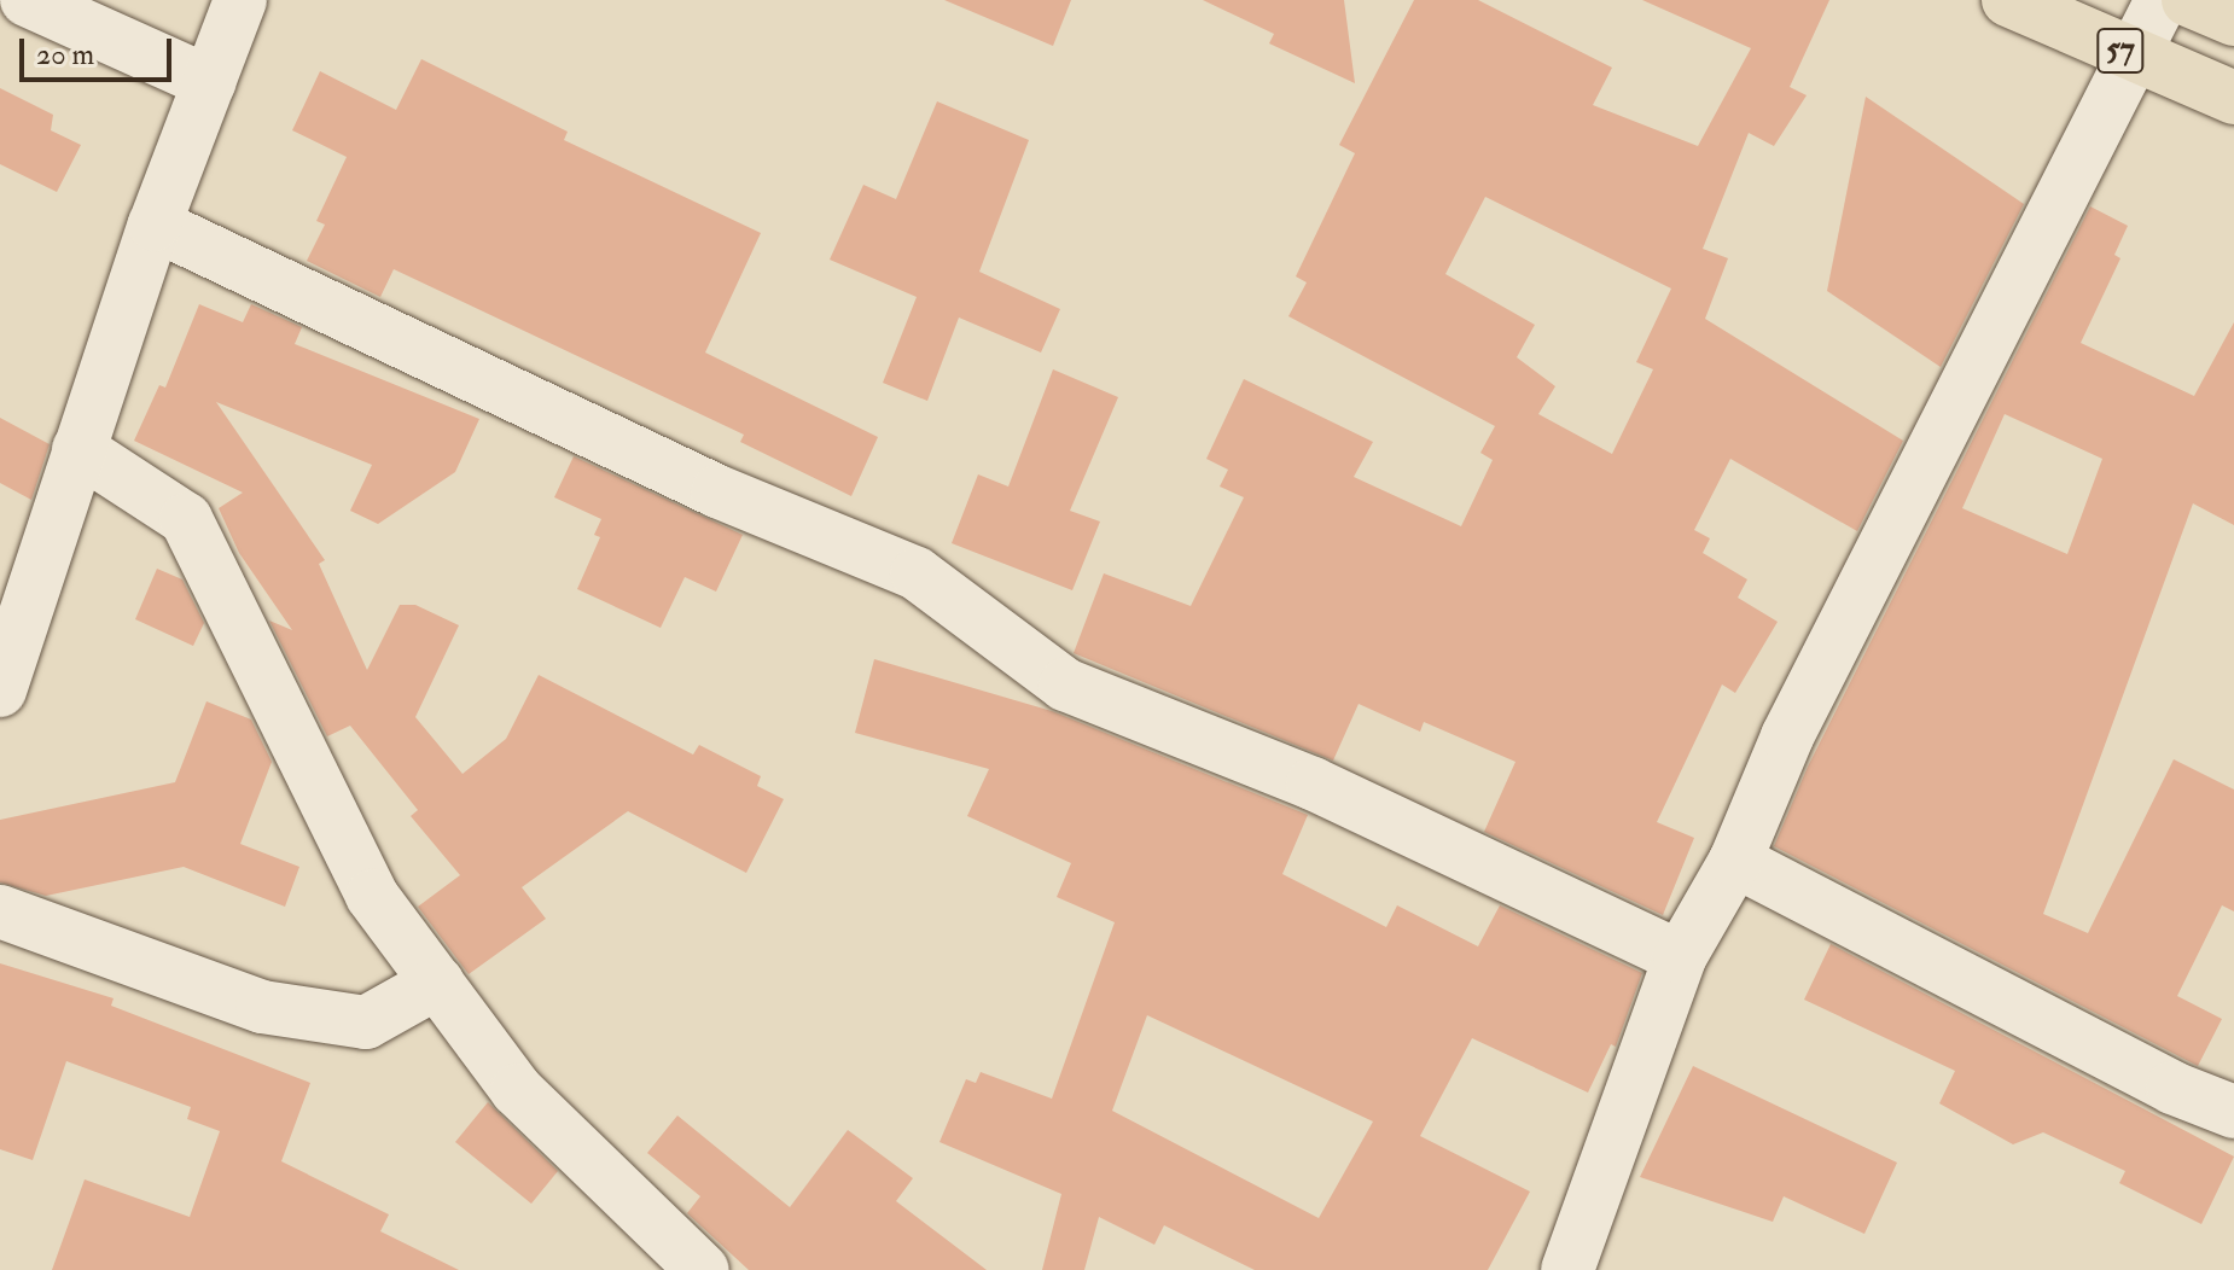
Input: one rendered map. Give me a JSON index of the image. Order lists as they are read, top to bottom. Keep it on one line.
{"streets":{"highway":["57"]},"scale_bar":"20 m"}
